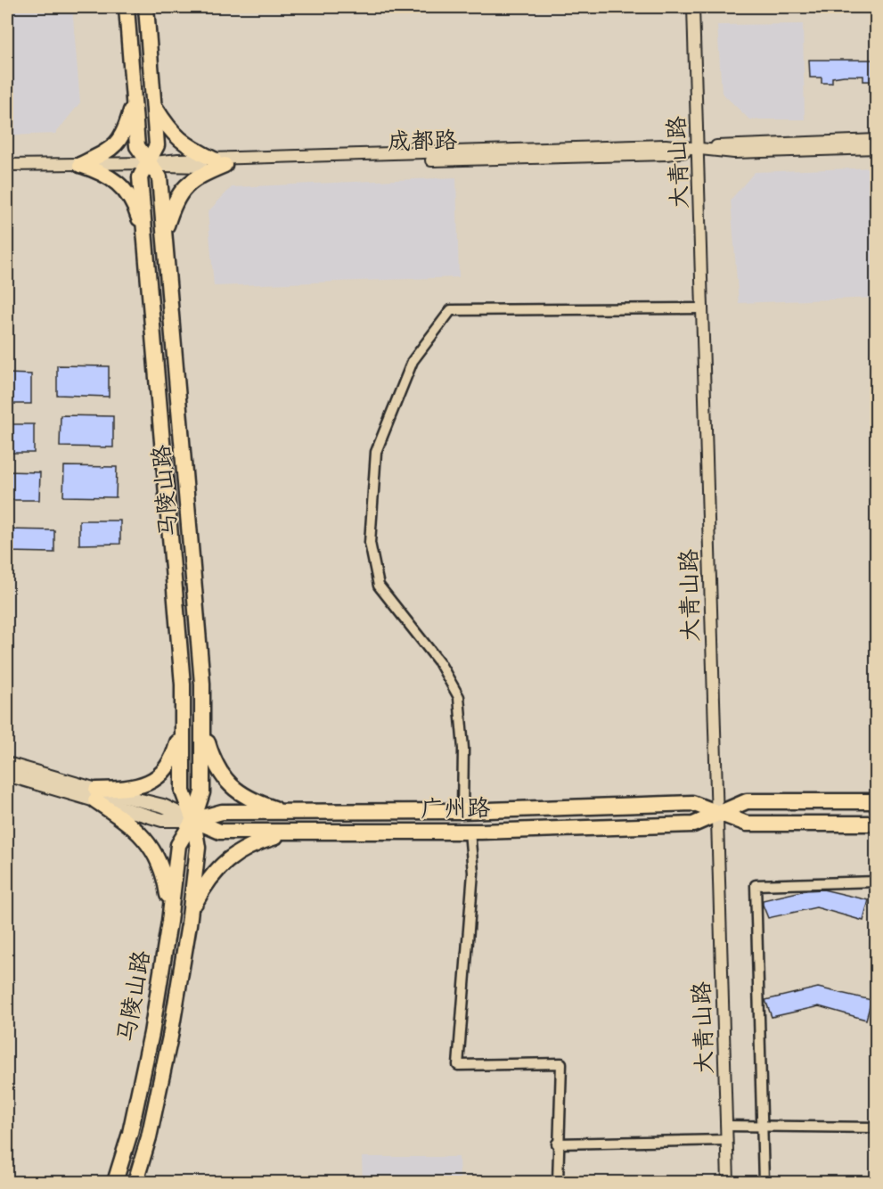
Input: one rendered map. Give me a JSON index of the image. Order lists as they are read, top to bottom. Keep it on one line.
{"streets":{"main road":["马陵山路","广州路"],"street":["成都路","大青山路"]},"crossings":[["成都路","大青山路"],["成都路","马陵山路"],["大青山路","广州路"],["马陵山路","广州路"]]}
